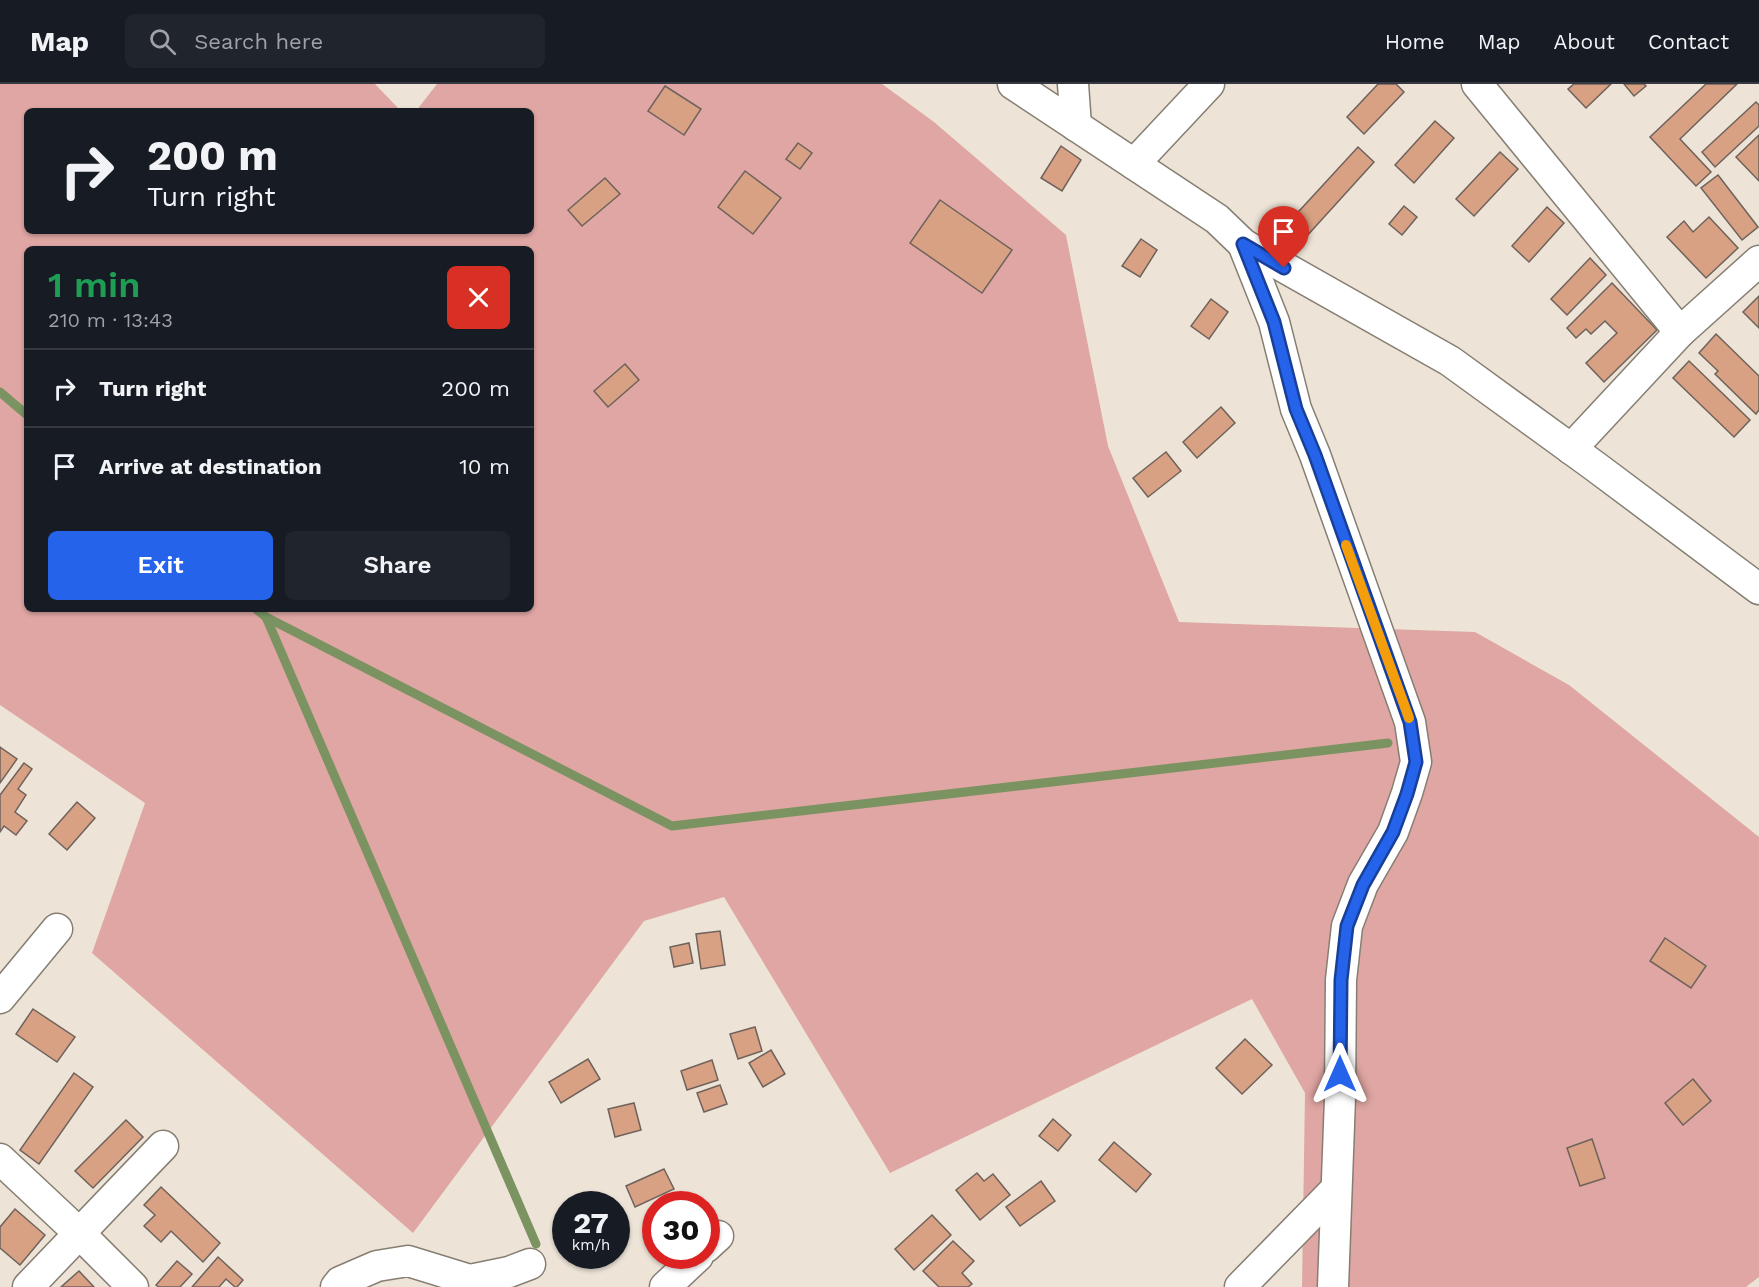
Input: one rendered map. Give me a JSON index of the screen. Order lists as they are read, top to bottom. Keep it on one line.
{"page":{"header":"Map","search":"Search here","nav":["Home","Map","About","Contact"],"turn":["200 m","Turn right"],"heading":["1 min","210 m · 13:43"],"list":[{"name":"Turn right","value":"200 m"},{"name":"Arrive at destination","value":"10 m"}],"buttons":["Exit","Share"],"speed":"27 km/h","limit":"30"}}
